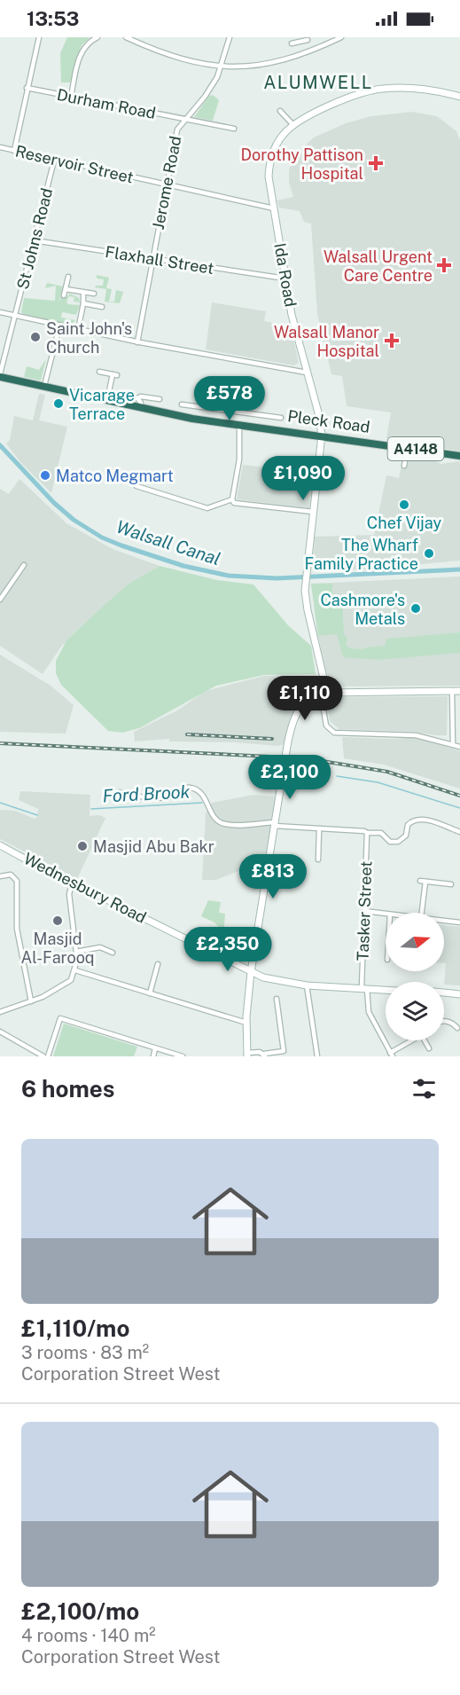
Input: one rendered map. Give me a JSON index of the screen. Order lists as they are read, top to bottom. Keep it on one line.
{"streets":{"highway":["Pleck Road","A4148"],"street":["Durham Road","Reservoir Street","Jerome Road","St Johns Road","Flaxhall Street","Ida Road","Wednesbury Road","Tasker Street"]},"crossings":[["Durham Road","Jerome Road"],["Reservoir Street","Jerome Road"],["Reservoir Street","St Johns Road"],["Reservoir Street","Ida Road"],["Jerome Road","Flaxhall Street"],["St Johns Road","Flaxhall Street"],["St Johns Road","Pleck Road"],["Flaxhall Street","Ida Road"],["Ida Road","Pleck Road"],["Wednesbury Road","Tasker Street"]],"districts":["ALUMWELL"],"water":["Walsall Canal","Ford Brook"],"places":{"health":["Dorothy Pattison Hospital","Walsall Urgent Care Centre","Walsall Manor Hospital"],"other":["Saint John's Church","Vicarage Terrace","Matco Megmart","Chef Vijay","The Wharf Family Practice","Cashmore's Metals","Masjid Abu Bakr","Masjid Al-Farooq"]},"north":"right","page":{"status":"13:53","price":["£578","£1,090","£1,110","£2,100","£813","£2,350"],"heading":"6 homes","list":[{"name":"£1,110/mo","note":"3 rooms · 83 m² · Corporation Street West"},{"name":"£2,100/mo","note":"4 rooms · 140 m² · Corporation Street West"}]}}
